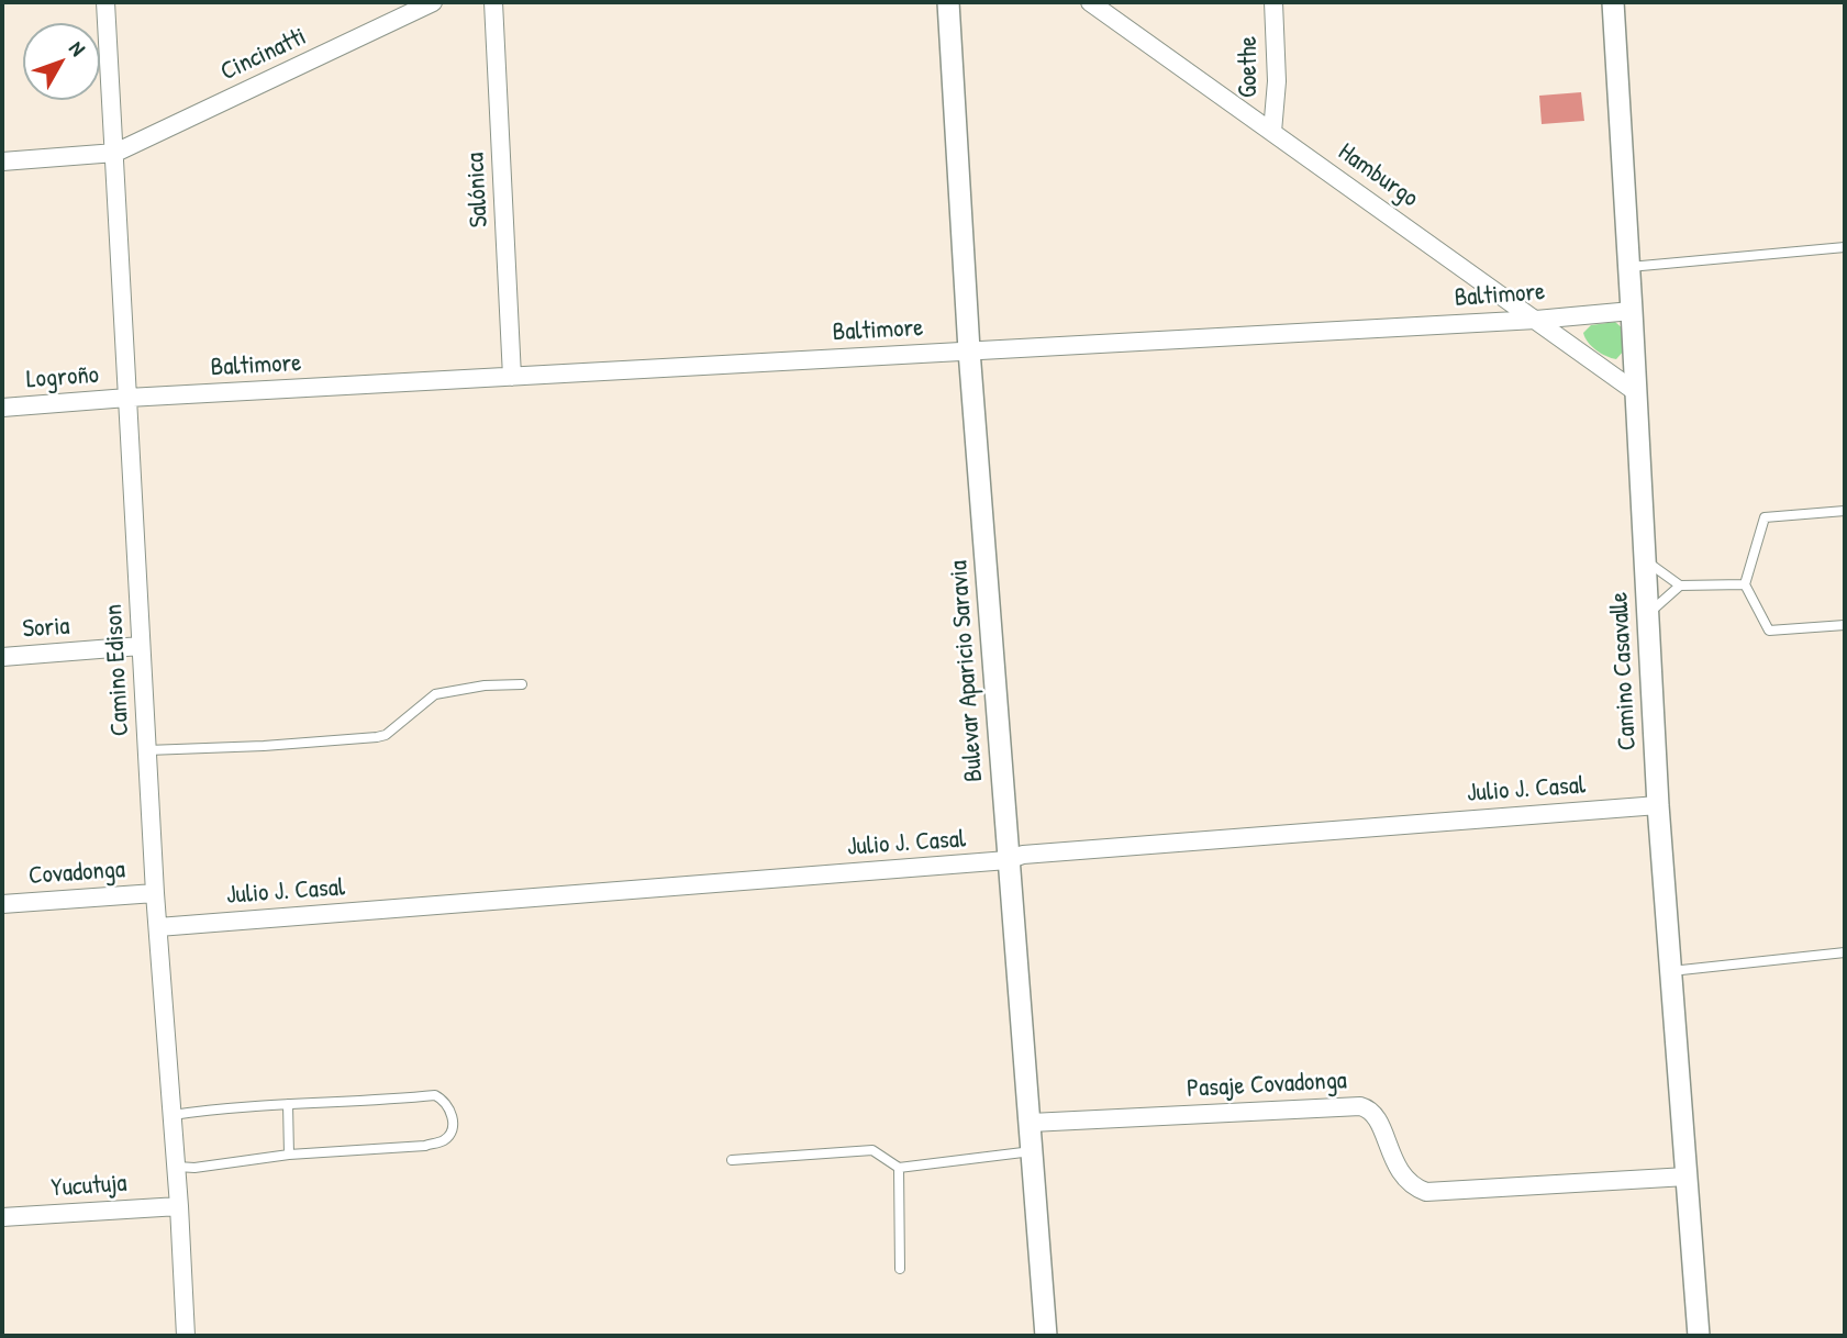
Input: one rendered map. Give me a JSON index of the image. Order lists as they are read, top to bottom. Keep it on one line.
{"streets":{"street":["Cincinatti","Goethe","Hamburgo","Salónica","Baltimore","Logroño","Soria","Camino Edison","Bulevar Aparicio Saravia","Camino Casavalle","Julio J. Casal","Covadonga","Pasaje Covadonga","Yucutuja"]},"crossings":[["Cincinatti","Camino Edison"],["Goethe","Hamburgo"],["Hamburgo","Baltimore"],["Hamburgo","Camino Casavalle"],["Salónica","Baltimore"],["Baltimore","Logroño"],["Baltimore","Camino Edison"],["Baltimore","Bulevar Aparicio Saravia"],["Baltimore","Camino Casavalle"],["Logroño","Camino Edison"],["Soria","Camino Edison"],["Camino Edison","Julio J. Casal"],["Camino Edison","Covadonga"],["Camino Edison","Yucutuja"],["Bulevar Aparicio Saravia","Julio J. Casal"],["Bulevar Aparicio Saravia","Pasaje Covadonga"],["Camino Casavalle","Julio J. Casal"],["Camino Casavalle","Pasaje Covadonga"]],"north":"top right"}
